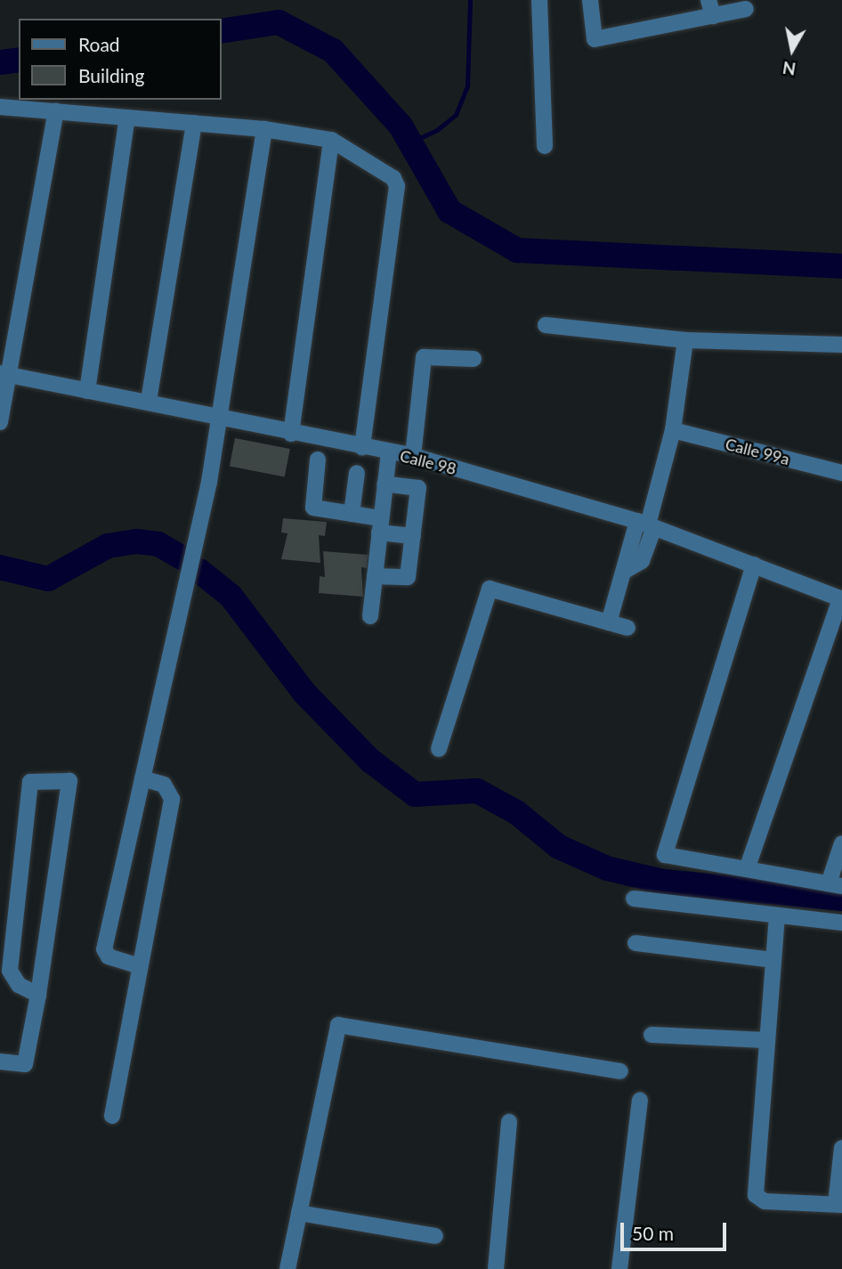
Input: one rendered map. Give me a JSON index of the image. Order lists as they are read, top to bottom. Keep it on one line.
{"streets":{"street":["Calle 99a","Calle 98"]},"legend":["Road","Building"],"scale_bar":"50 m","north":"bottom"}
